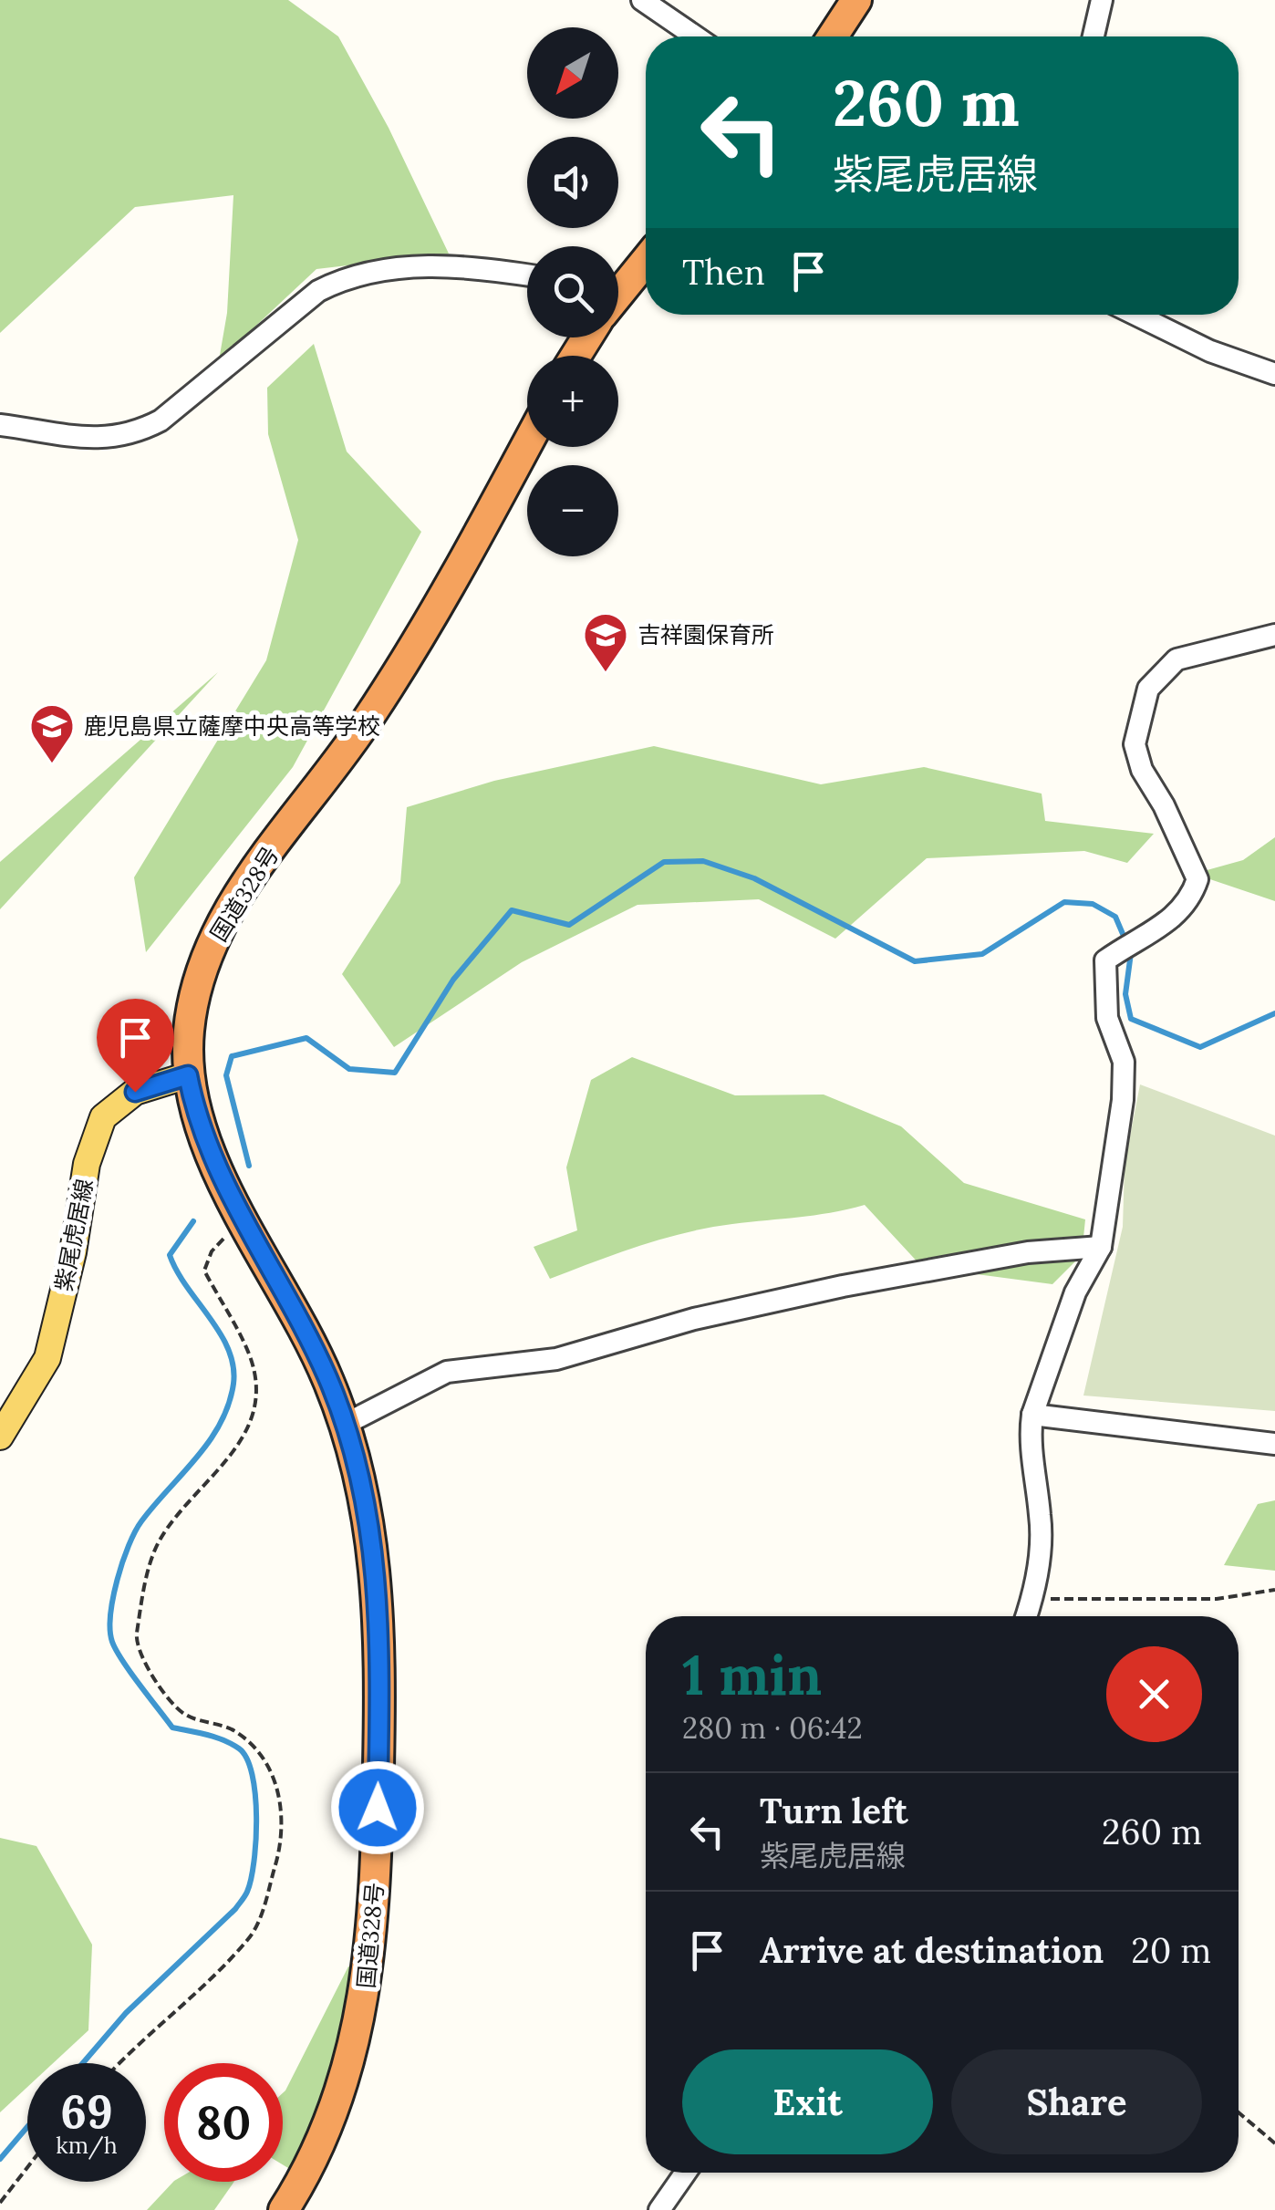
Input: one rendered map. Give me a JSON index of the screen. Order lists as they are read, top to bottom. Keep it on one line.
{"streets":{"highway":["国道328号"],"main road":["紫尾虎居線"]},"crossings":[["国道328号","紫尾虎居線"]],"places":{"school or university":["吉祥園保育所","鹿児島県立薩摩中央高等学校"]},"north":"bottom left","page":{"map_buttons":["+","−"],"turn":["260 m","紫尾虎居線"],"then":"Then","heading":["1 min","280 m · 06:42"],"list":[{"name":"Turn left","note":"紫尾虎居線","value":"260 m"},{"name":"Arrive at destination","value":"20 m"}],"buttons":["Exit","Share"],"speed":"69 km/h","limit":"80"}}
